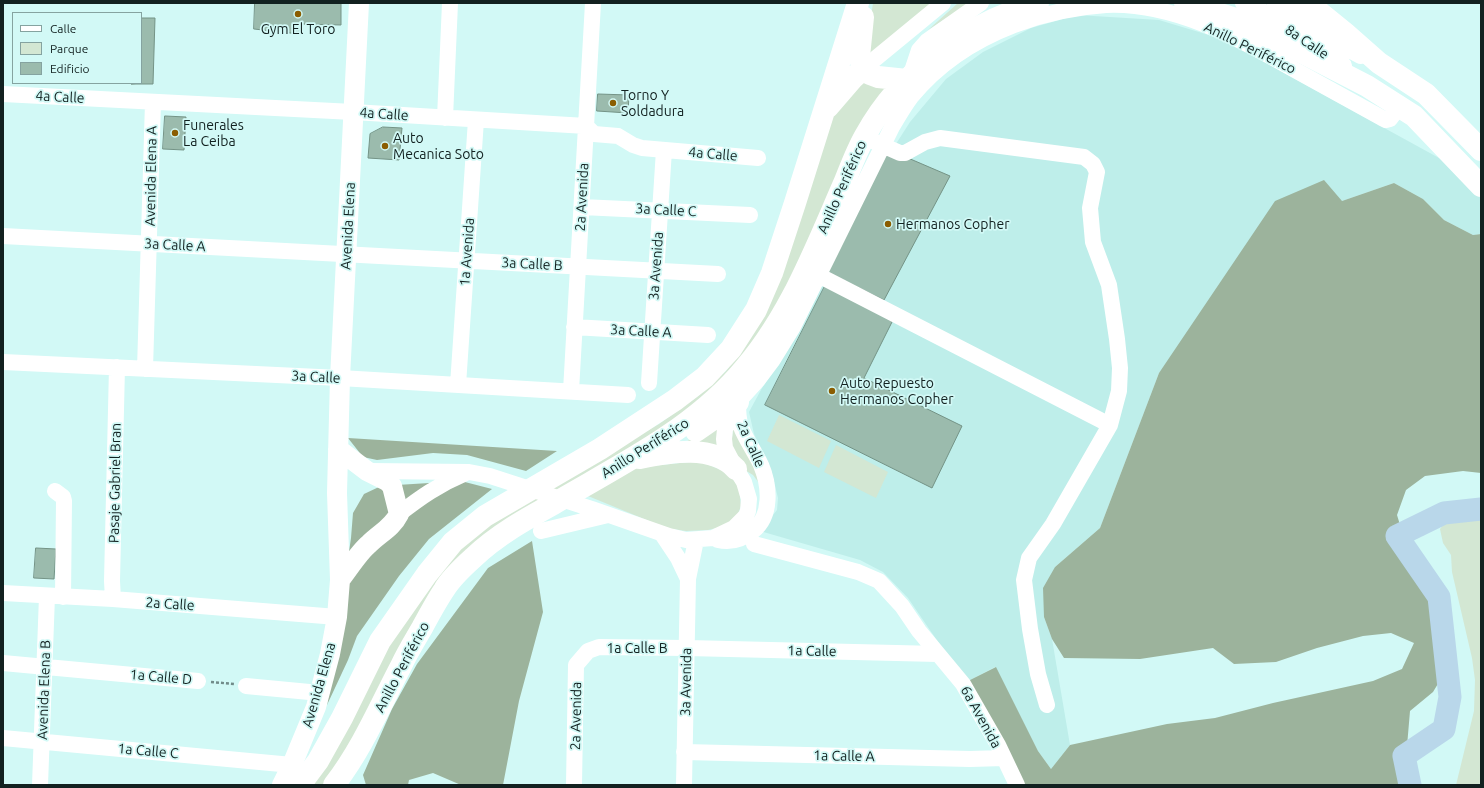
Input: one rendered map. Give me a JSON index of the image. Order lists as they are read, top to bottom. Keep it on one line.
{"streets":{"highway":["Anillo Periférico"],"main road":["8a Calle","Avenida Elena"],"street":["4a Calle","Avenida Elena A","2a Avenida","3a Calle C","3a Calle A","1a Avenida","3a Calle B","3a Avenida","3a Calle","2a Calle","Pasaje Gabriel Bran","1a Calle B","1a Calle","1a Calle D","Avenida Elena B","6a Avenida","1a Calle C","1a Calle A"]},"crossings":[["8a Calle","Anillo Periférico"],["Anillo Periférico","2a Calle"],["4a Calle","Avenida Elena A"],["4a Calle","2a Avenida"],["4a Calle","Avenida Elena"],["4a Calle","1a Avenida"],["4a Calle","3a Avenida"],["Avenida Elena A","3a Calle A"],["Avenida Elena A","3a Calle"],["2a Avenida","3a Calle C"],["2a Avenida","3a Calle A"],["2a Avenida","3a Calle B"],["2a Avenida","3a Calle"],["2a Avenida","1a Calle B"],["3a Calle C","3a Avenida"],["Avenida Elena","3a Calle A"],["Avenida Elena","3a Calle B"],["Avenida Elena","3a Calle"],["Avenida Elena","2a Calle"],["Avenida Elena","1a Calle C"],["3a Calle A","3a Calle B"],["3a Calle A","3a Avenida"],["1a Avenida","3a Calle B"],["1a Avenida","3a Calle"],["3a Calle B","3a Avenida"],["3a Avenida","2a Calle"],["3a Avenida","1a Calle B"],["3a Avenida","1a Calle"],["3a Avenida","1a Calle A"],["3a Calle","Pasaje Gabriel Bran"],["2a Calle","Pasaje Gabriel Bran"],["2a Calle","Avenida Elena B"],["1a Calle B","1a Calle"],["1a Calle","6a Avenida"],["1a Calle D","Avenida Elena B"],["Avenida Elena B","1a Calle C"],["6a Avenida","1a Calle A"]],"places":["Gym El Toro","Torno Y Soldadura","Funerales La Ceiba","Auto Mecanica Soto","Hermanos Copher","Auto Repuesto Hermanos Copher"],"legend":["Calle","Parque","Edificio"]}
